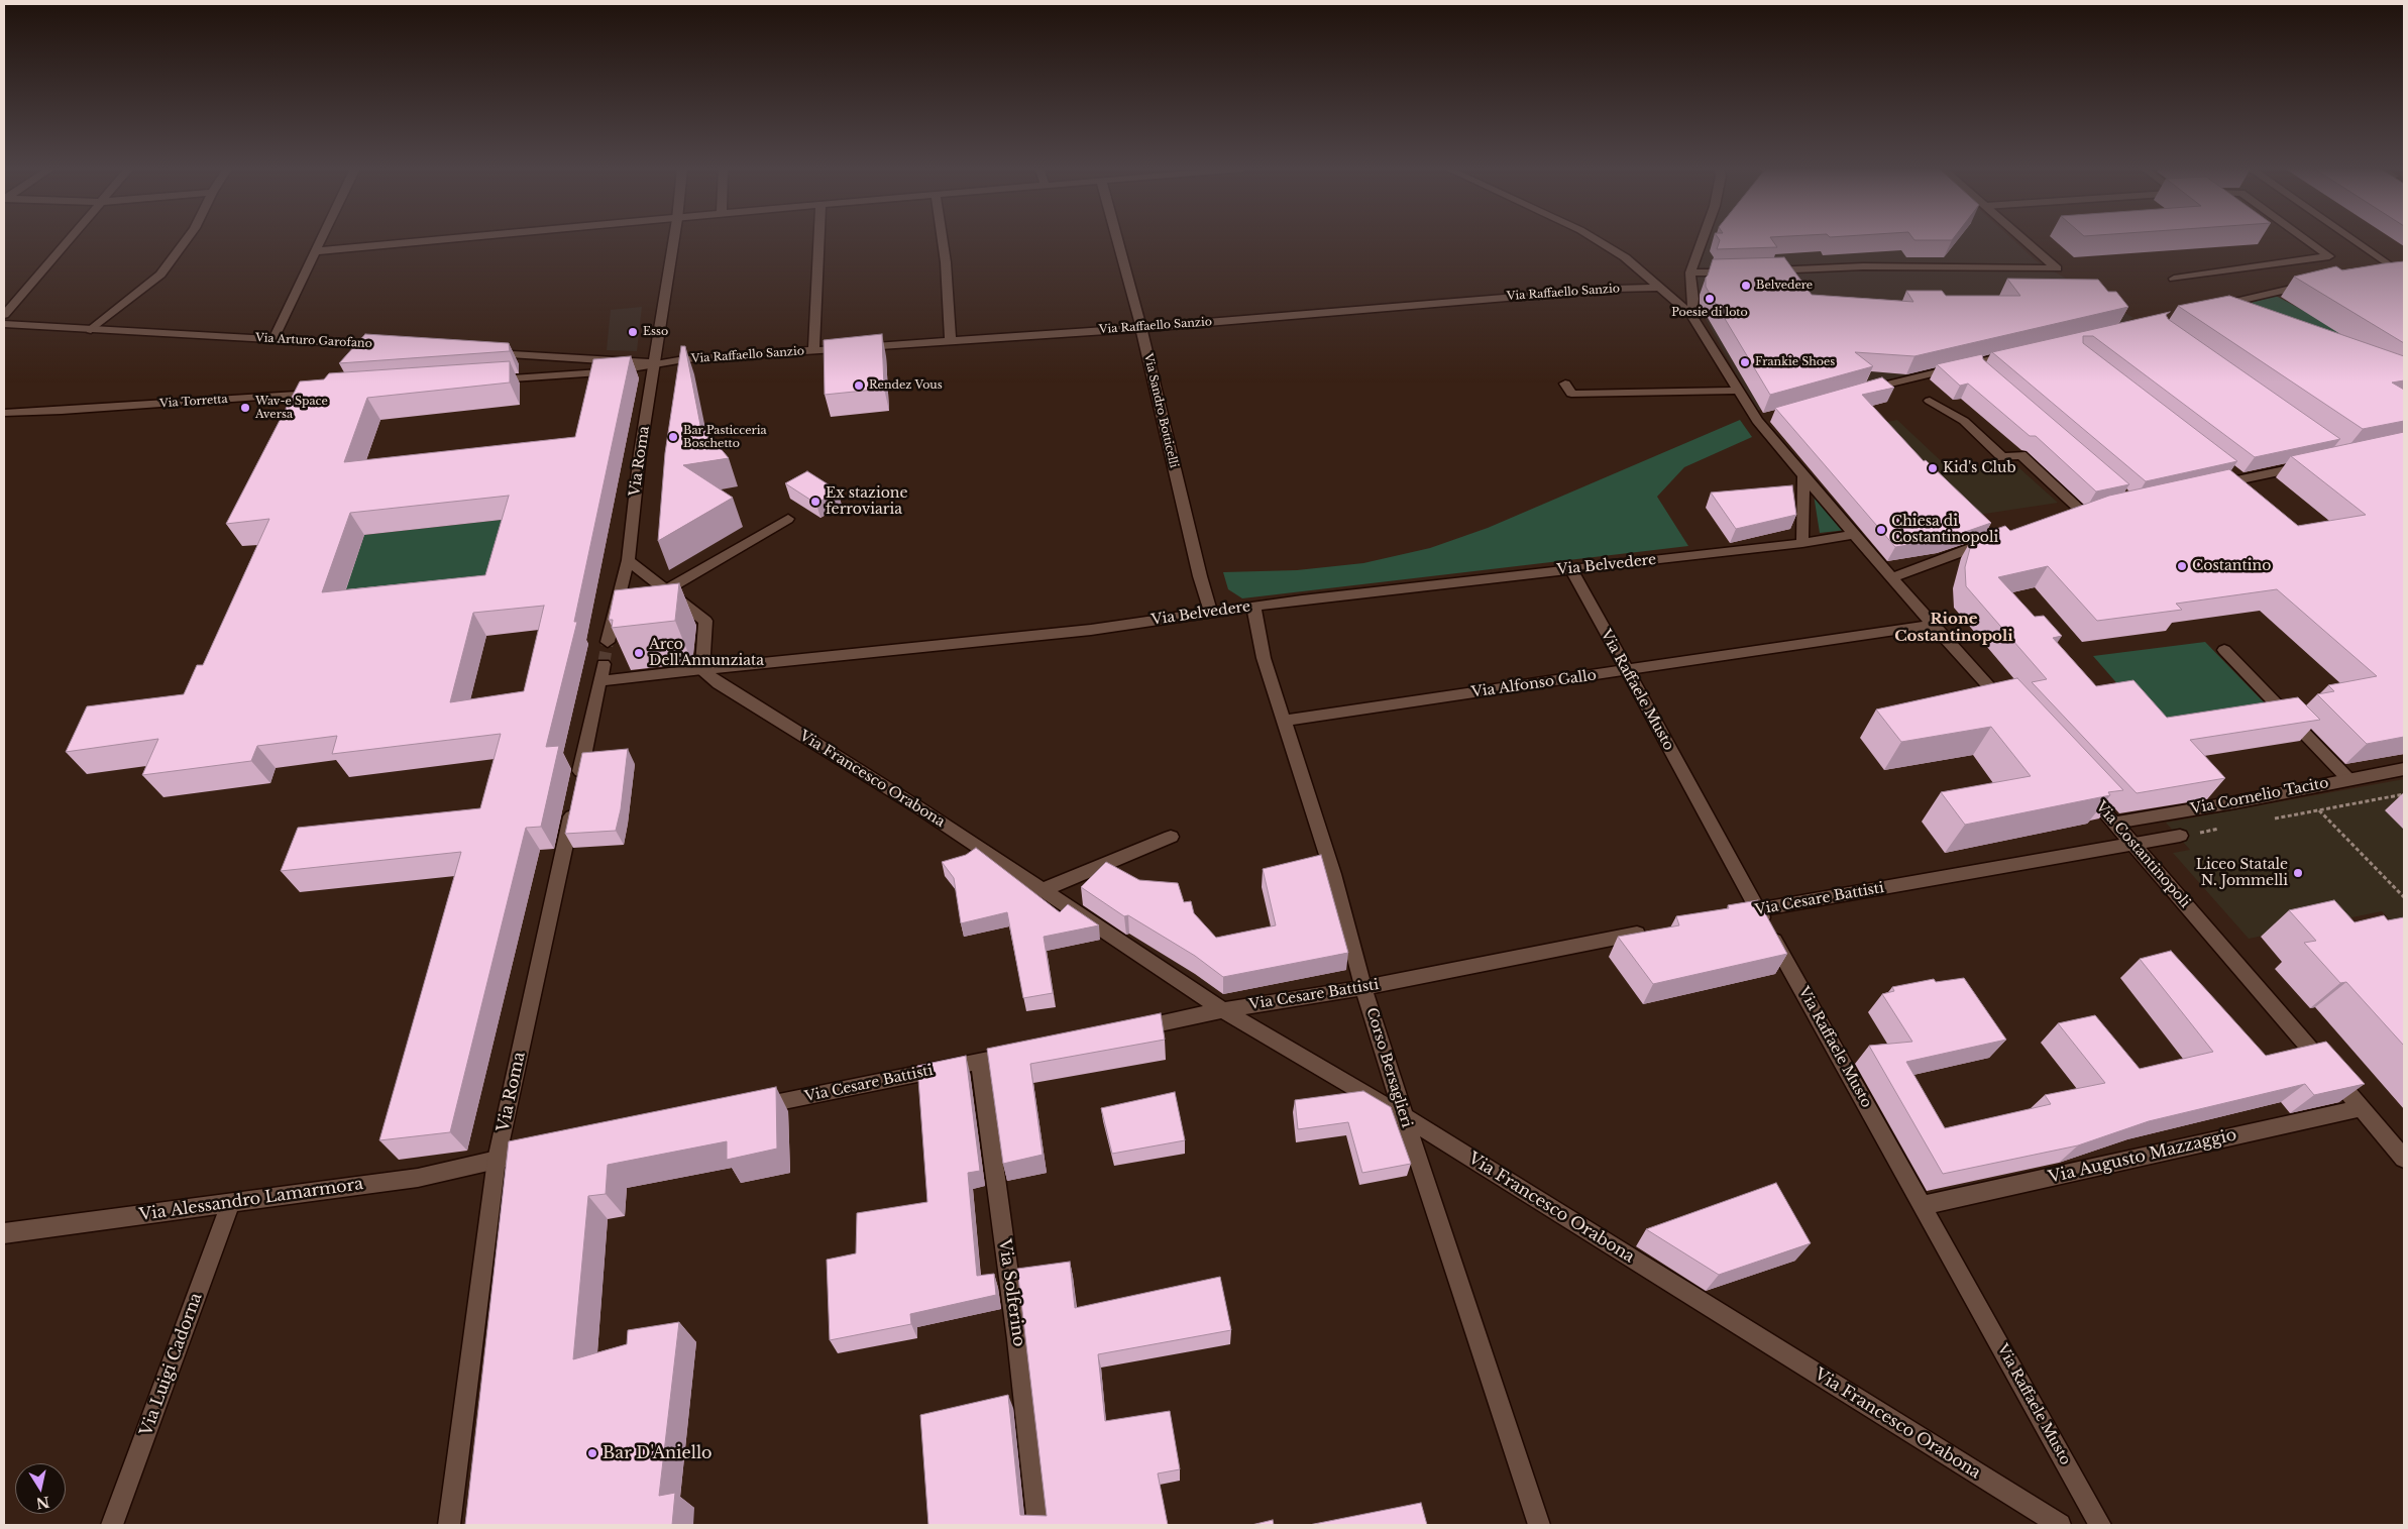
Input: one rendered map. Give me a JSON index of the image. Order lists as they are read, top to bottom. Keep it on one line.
{"streets":{"street":["Via Raffaello Sanzio","Via Arturo Garofano","Via Torretta","Via Sandro Botticelli","Via Roma","Via Belvedere","Via Alfonso Gallo","Via Raffaele Musto","Via Francesco Orabona","Via Cornelio Tacito","Via Costantinopoli","Via Cesare Battisti","Corso Bersaglieri","Via Augusto Mazzaggio","Via Alessandro Lamarmora","Via Solferino","Via Luigi Cadorna"]},"crossings":[["Via Raffaello Sanzio","Via Sandro Botticelli"],["Via Raffaello Sanzio","Via Roma"],["Via Sandro Botticelli","Via Belvedere"],["Via Roma","Via Belvedere"],["Via Roma","Via Alessandro Lamarmora"],["Via Belvedere","Via Raffaele Musto"],["Via Belvedere","Via Francesco Orabona"],["Via Belvedere","Corso Bersaglieri"],["Via Alfonso Gallo","Via Raffaele Musto"],["Via Alfonso Gallo","Corso Bersaglieri"],["Via Raffaele Musto","Via Cesare Battisti"],["Via Raffaele Musto","Via Augusto Mazzaggio"],["Via Francesco Orabona","Via Cesare Battisti"],["Via Francesco Orabona","Corso Bersaglieri"],["Via Cornelio Tacito","Via Costantinopoli"],["Via Costantinopoli","Via Cesare Battisti"],["Via Costantinopoli","Via Augusto Mazzaggio"],["Via Cesare Battisti","Corso Bersaglieri"],["Via Cesare Battisti","Via Solferino"],["Via Alessandro Lamarmora","Via Luigi Cadorna"]],"districts":["Rione Costantinopoli"],"places":["Belvedere","Poesie di loto","Esso","Frankie Shoes","Rendez Vous","Wav-e Space Aversa","Bar Pasticceria Boschetto","Kid's Club","Ex stazione ferroviaria","Chiesa di Costantinopoli","Costantino","Arco Dell'Annunziata","Liceo Statale N. Jommelli","Bar D'Aniello"],"north":"bottom"}
